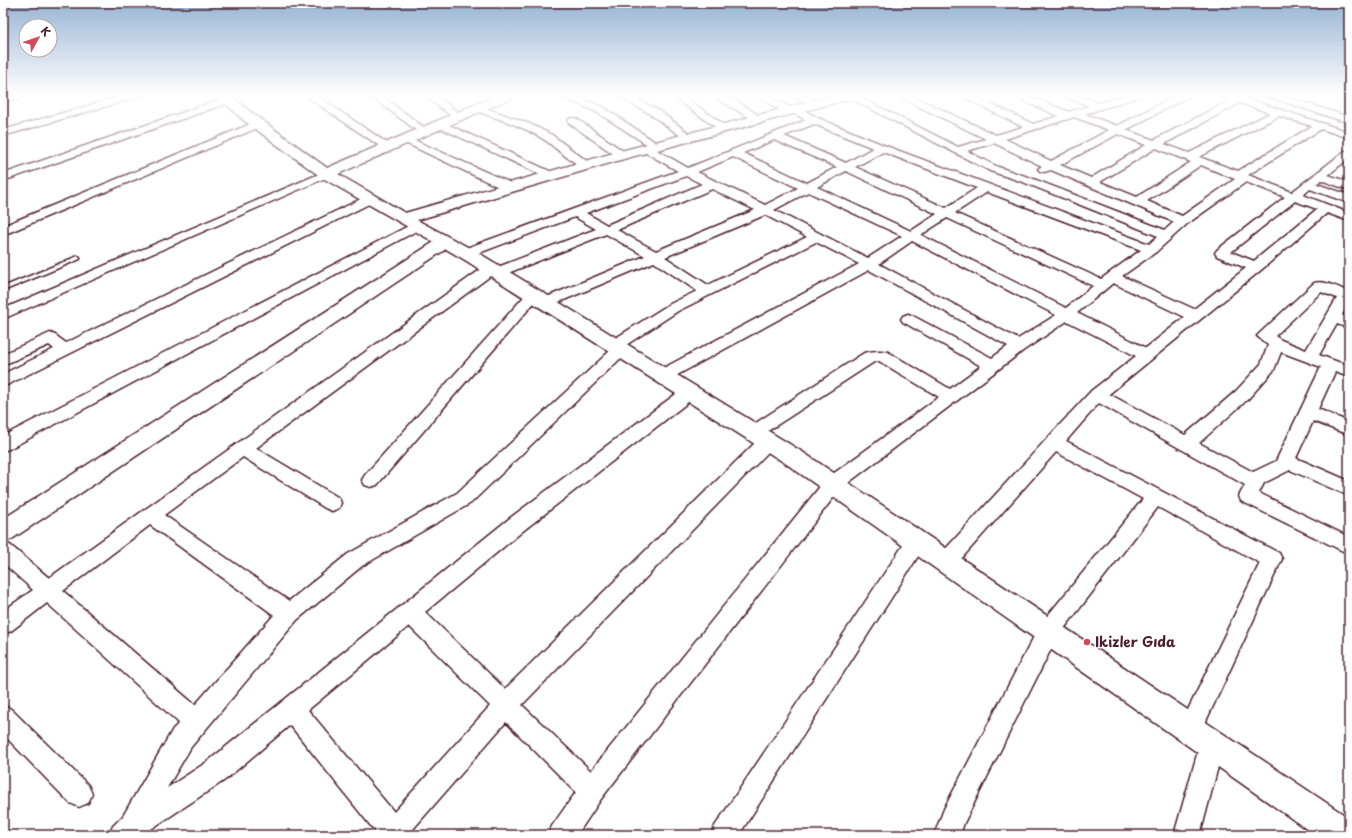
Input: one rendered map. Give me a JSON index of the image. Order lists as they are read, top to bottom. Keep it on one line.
{"places":["Ikizler Gıda"],"north":"top right"}
